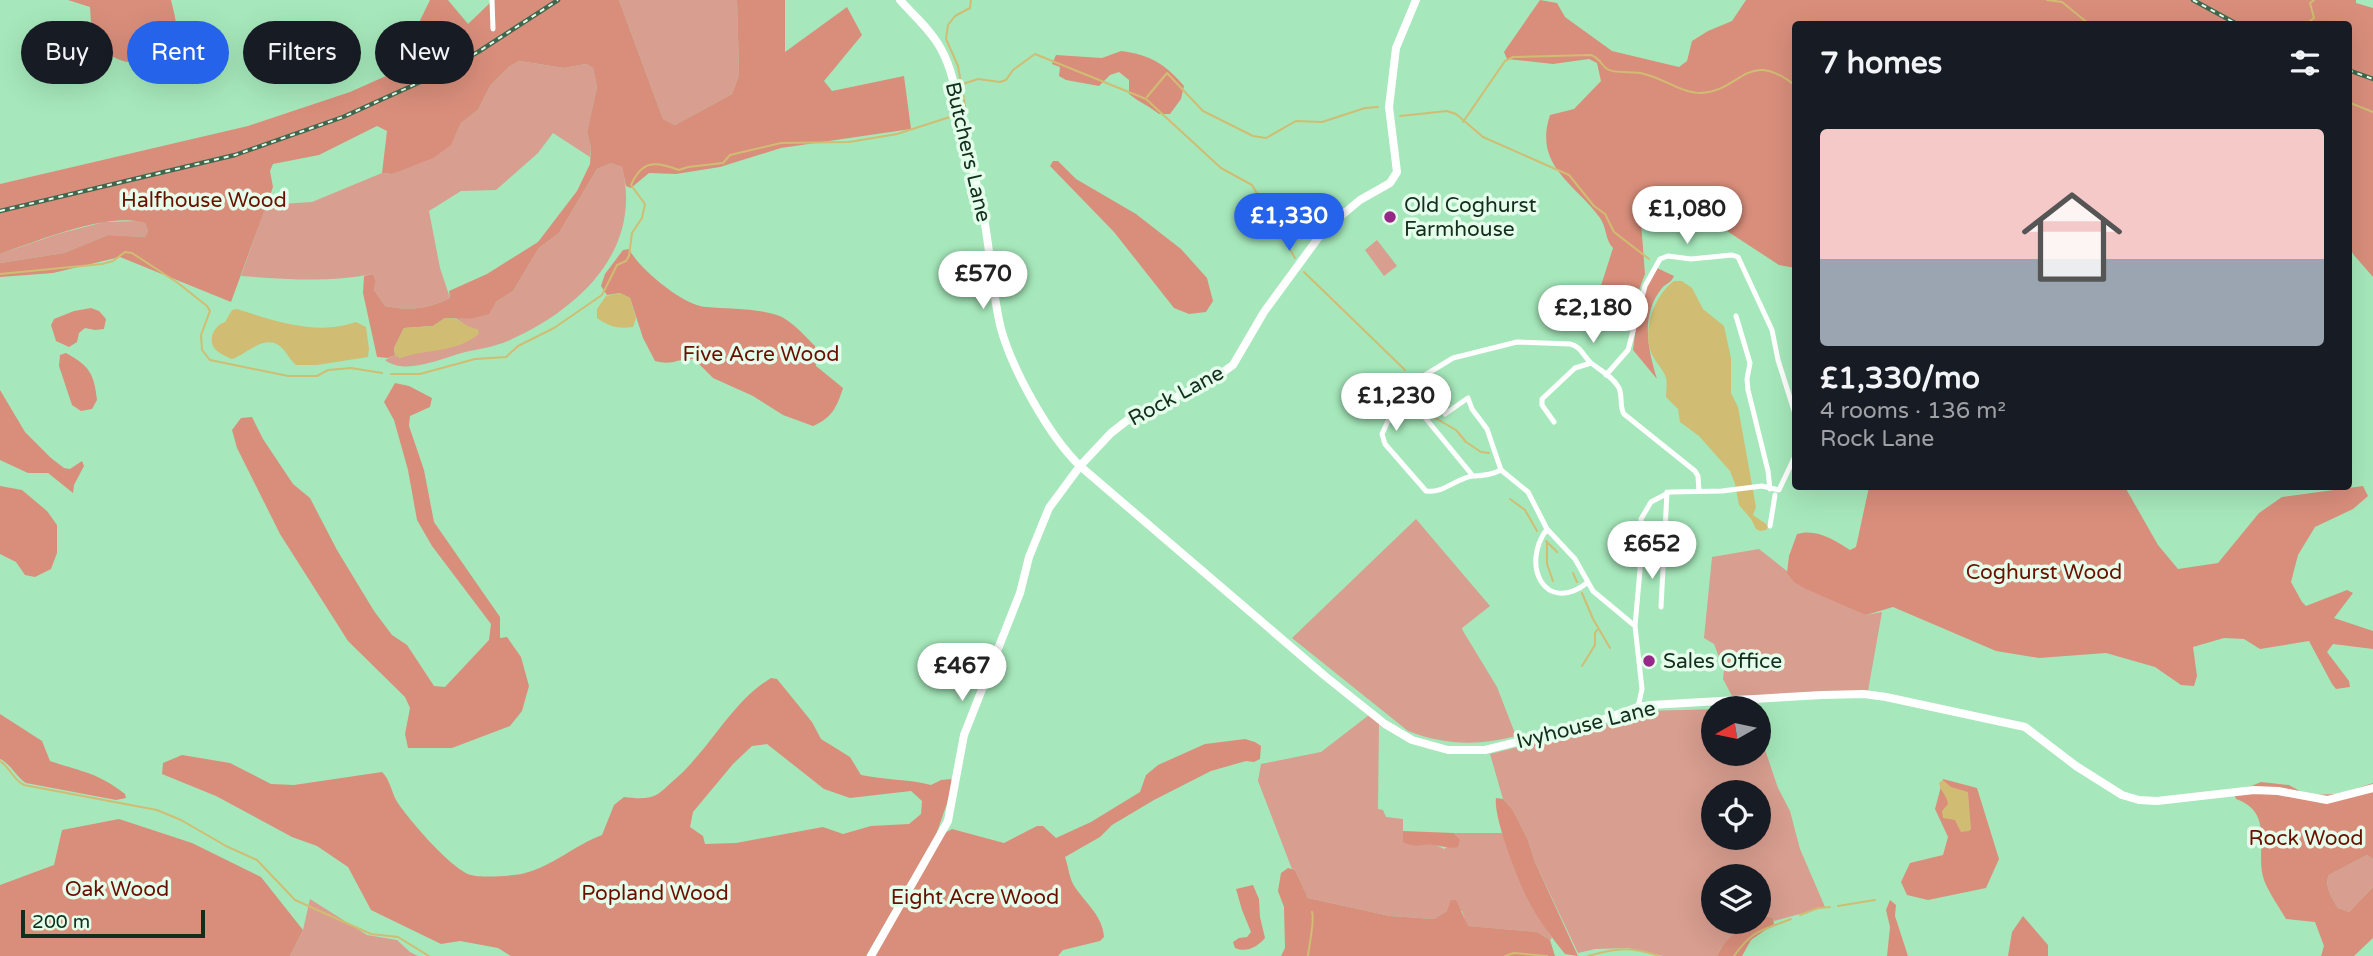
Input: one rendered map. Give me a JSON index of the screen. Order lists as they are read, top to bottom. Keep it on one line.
{"streets":{"street":["Butchers Lane","Rock Lane","Ivyhouse Lane"]},"crossings":[["Butchers Lane","Rock Lane"],["Butchers Lane","Ivyhouse Lane"],["Rock Lane","Ivyhouse Lane"]],"parks":["Halfhouse Wood","Five Acre Wood","Coghurst Wood","Rock Wood","Oak Wood","Popland Wood","Eight Acre Wood"],"places":["Old Coghurst Farmhouse","Sales Office"],"scale_bar":"200 m","north":"left","page":{"chip":["Buy","Rent","Filters","New"],"heading":"7 homes","list":[{"name":"£1,330/mo","note":"4 rooms · 136 m² · Rock Lane"}],"price":["£1,080","£1,330","£570","£2,180","£1,230","£652","£467"],"scale":"200 m"}}
